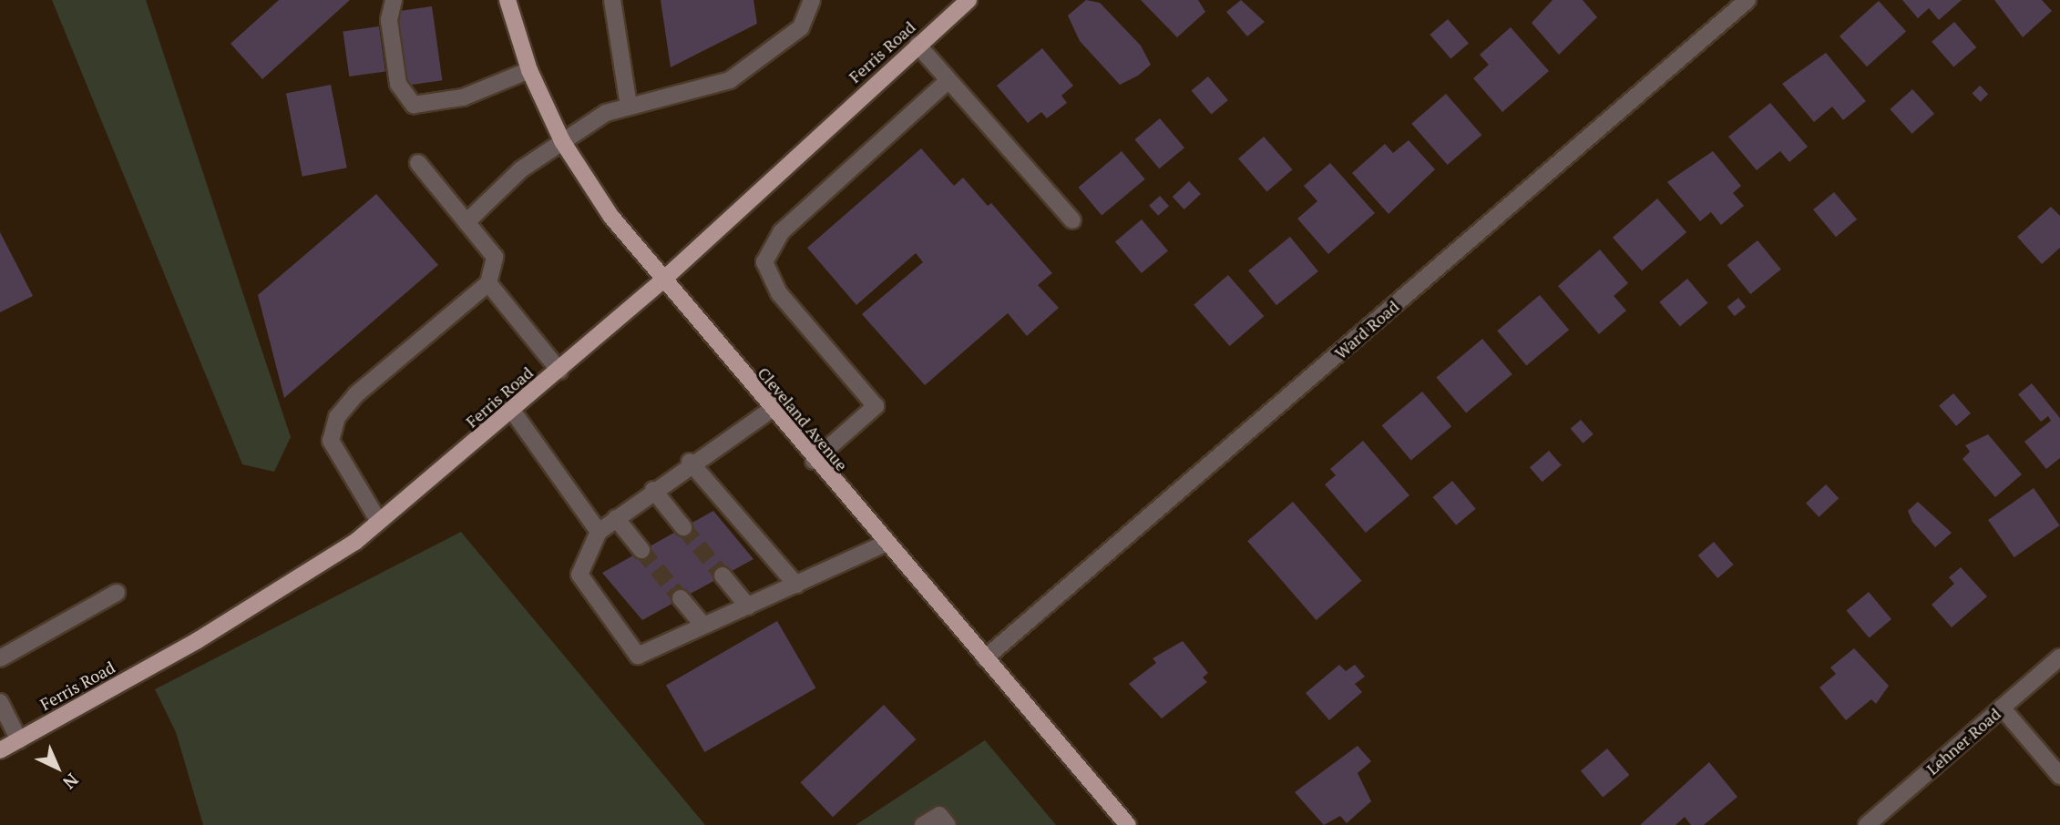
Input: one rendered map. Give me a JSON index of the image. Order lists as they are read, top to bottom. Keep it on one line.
{"streets":{"main road":["Ferris Road","Cleveland Avenue"],"street":["Ward Road","Lehner Road"]},"crossings":[["Ferris Road","Cleveland Avenue"],["Ward Road","Cleveland Avenue"]],"north":"bottom right"}
